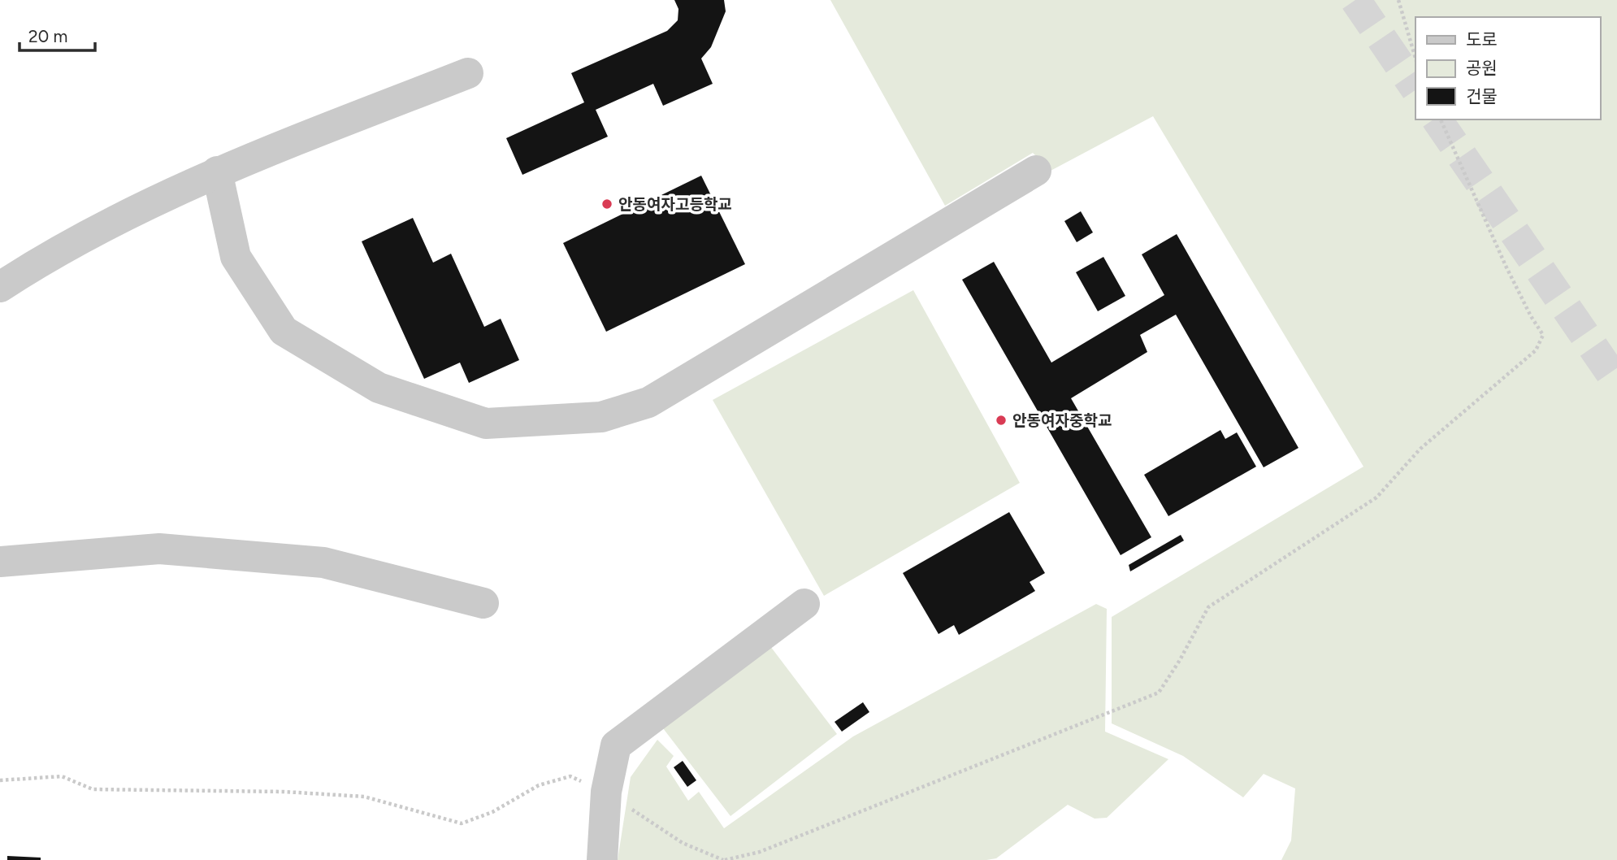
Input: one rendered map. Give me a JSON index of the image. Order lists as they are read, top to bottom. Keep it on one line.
{"places":["안동여자고등학교","안동여자중학교"],"legend":["도로","공원","건물"],"scale_bar":"20 m"}
